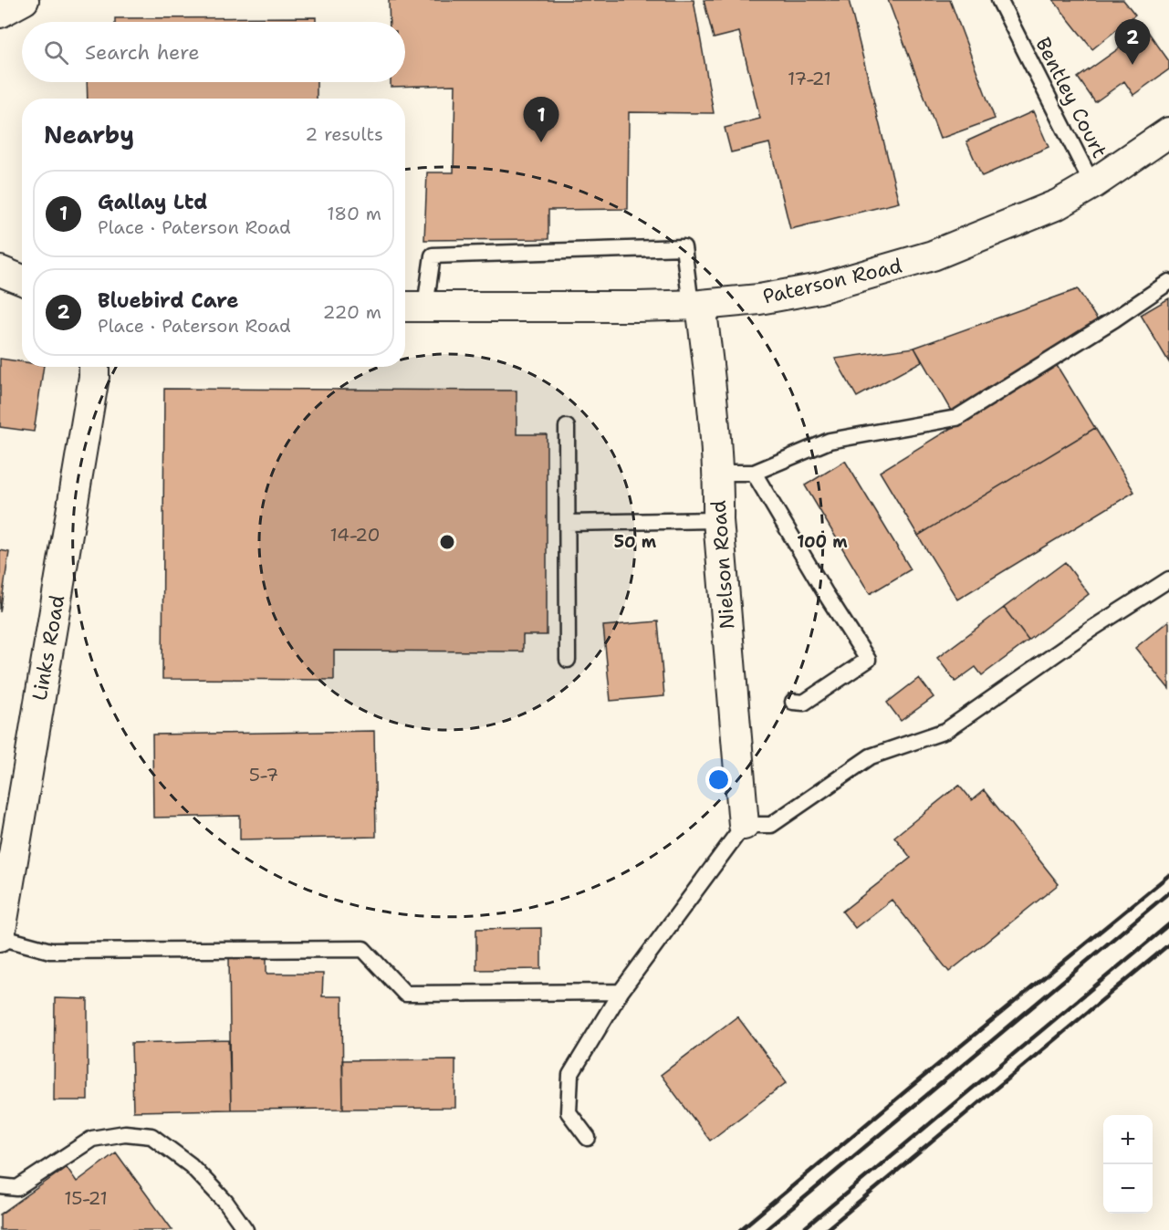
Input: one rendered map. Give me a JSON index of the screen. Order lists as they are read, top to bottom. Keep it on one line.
{"streets":{"street":["Paterson Road","Nielson Road","Links Road"],"lane":["Bentley Court"]},"crossings":[["Bentley Court","Paterson Road"],["Paterson Road","Nielson Road"]],"house_numbers":["17-21","14-20","5-7","15-21"],"page":{"pins":["2","1"],"search":"Search here","heading":["Nearby","2 results"],"list":[{"mark":"1","name":"Gallay Ltd","note":"Place · Paterson Road","value":"180 m"},{"mark":"2","name":"Bluebird Care","note":"Place · Paterson Road","value":"220 m"}],"map_buttons":["+","−"]},"rings":["50 m","100 m"]}
